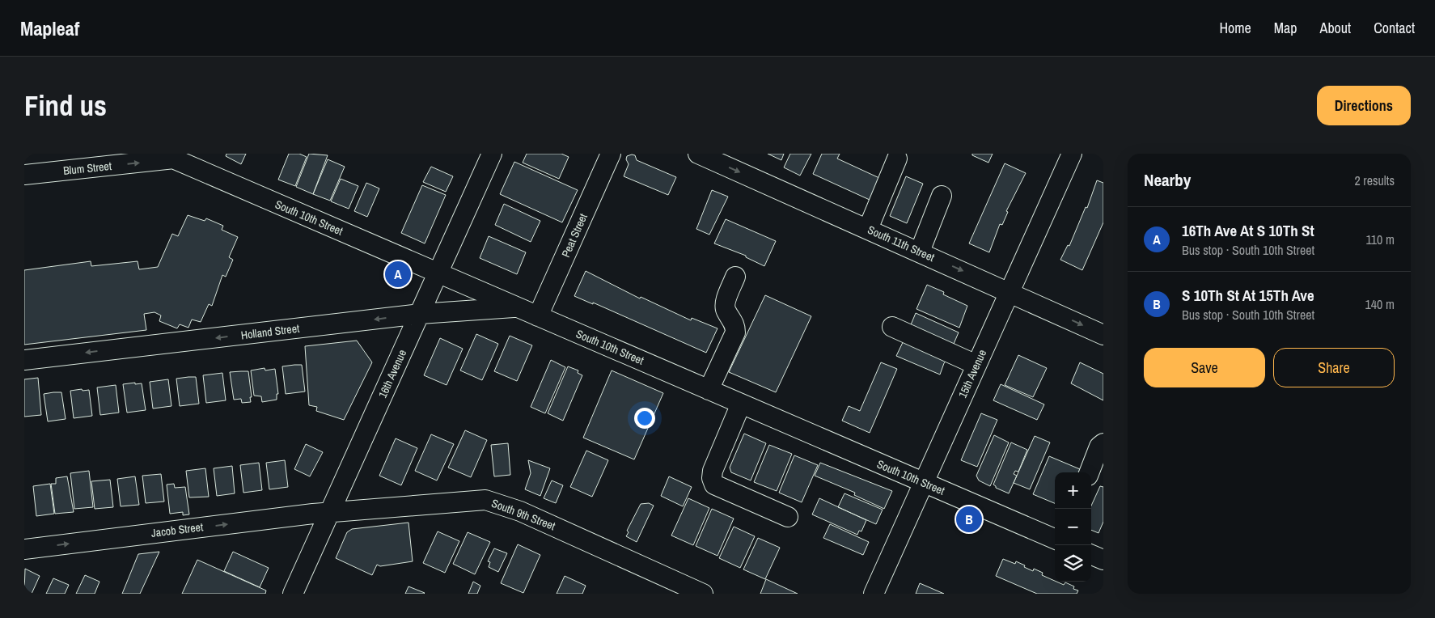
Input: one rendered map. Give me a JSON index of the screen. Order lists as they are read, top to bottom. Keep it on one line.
{"streets":{"street":["Blum Street","South 10th Street","Peat Street","South 11th Street","Holland Street","16th Avenue","15th Avenue","South 9th Street","Jacob Street"]},"crossings":[["Blum Street","South 10th Street"],["South 10th Street","Peat Street"],["South 10th Street","Holland Street"],["South 10th Street","16th Avenue"],["South 10th Street","15th Avenue"],["South 11th Street","15th Avenue"],["Holland Street","16th Avenue"],["16th Avenue","South 9th Street"],["16th Avenue","Jacob Street"],["South 9th Street","Jacob Street"]],"one_way":["Blum Street","South 11th Street","Holland Street","Jacob Street"],"page":{"header":"Mapleaf","nav":["Home","Map","About","Contact"],"buttons":["Directions",["Save","Share"]],"title":"Find us","heading":["Nearby","2 results"],"list":[{"mark":"A","name":"16Th Ave At S 10Th St","note":"Bus stop · South 10th Street","value":"110 m"},{"mark":"B","name":"S 10Th St At 15Th Ave","note":"Bus stop · South 10th Street","value":"140 m"}],"pins":["A","B"],"map_buttons":["+","−"]}}
